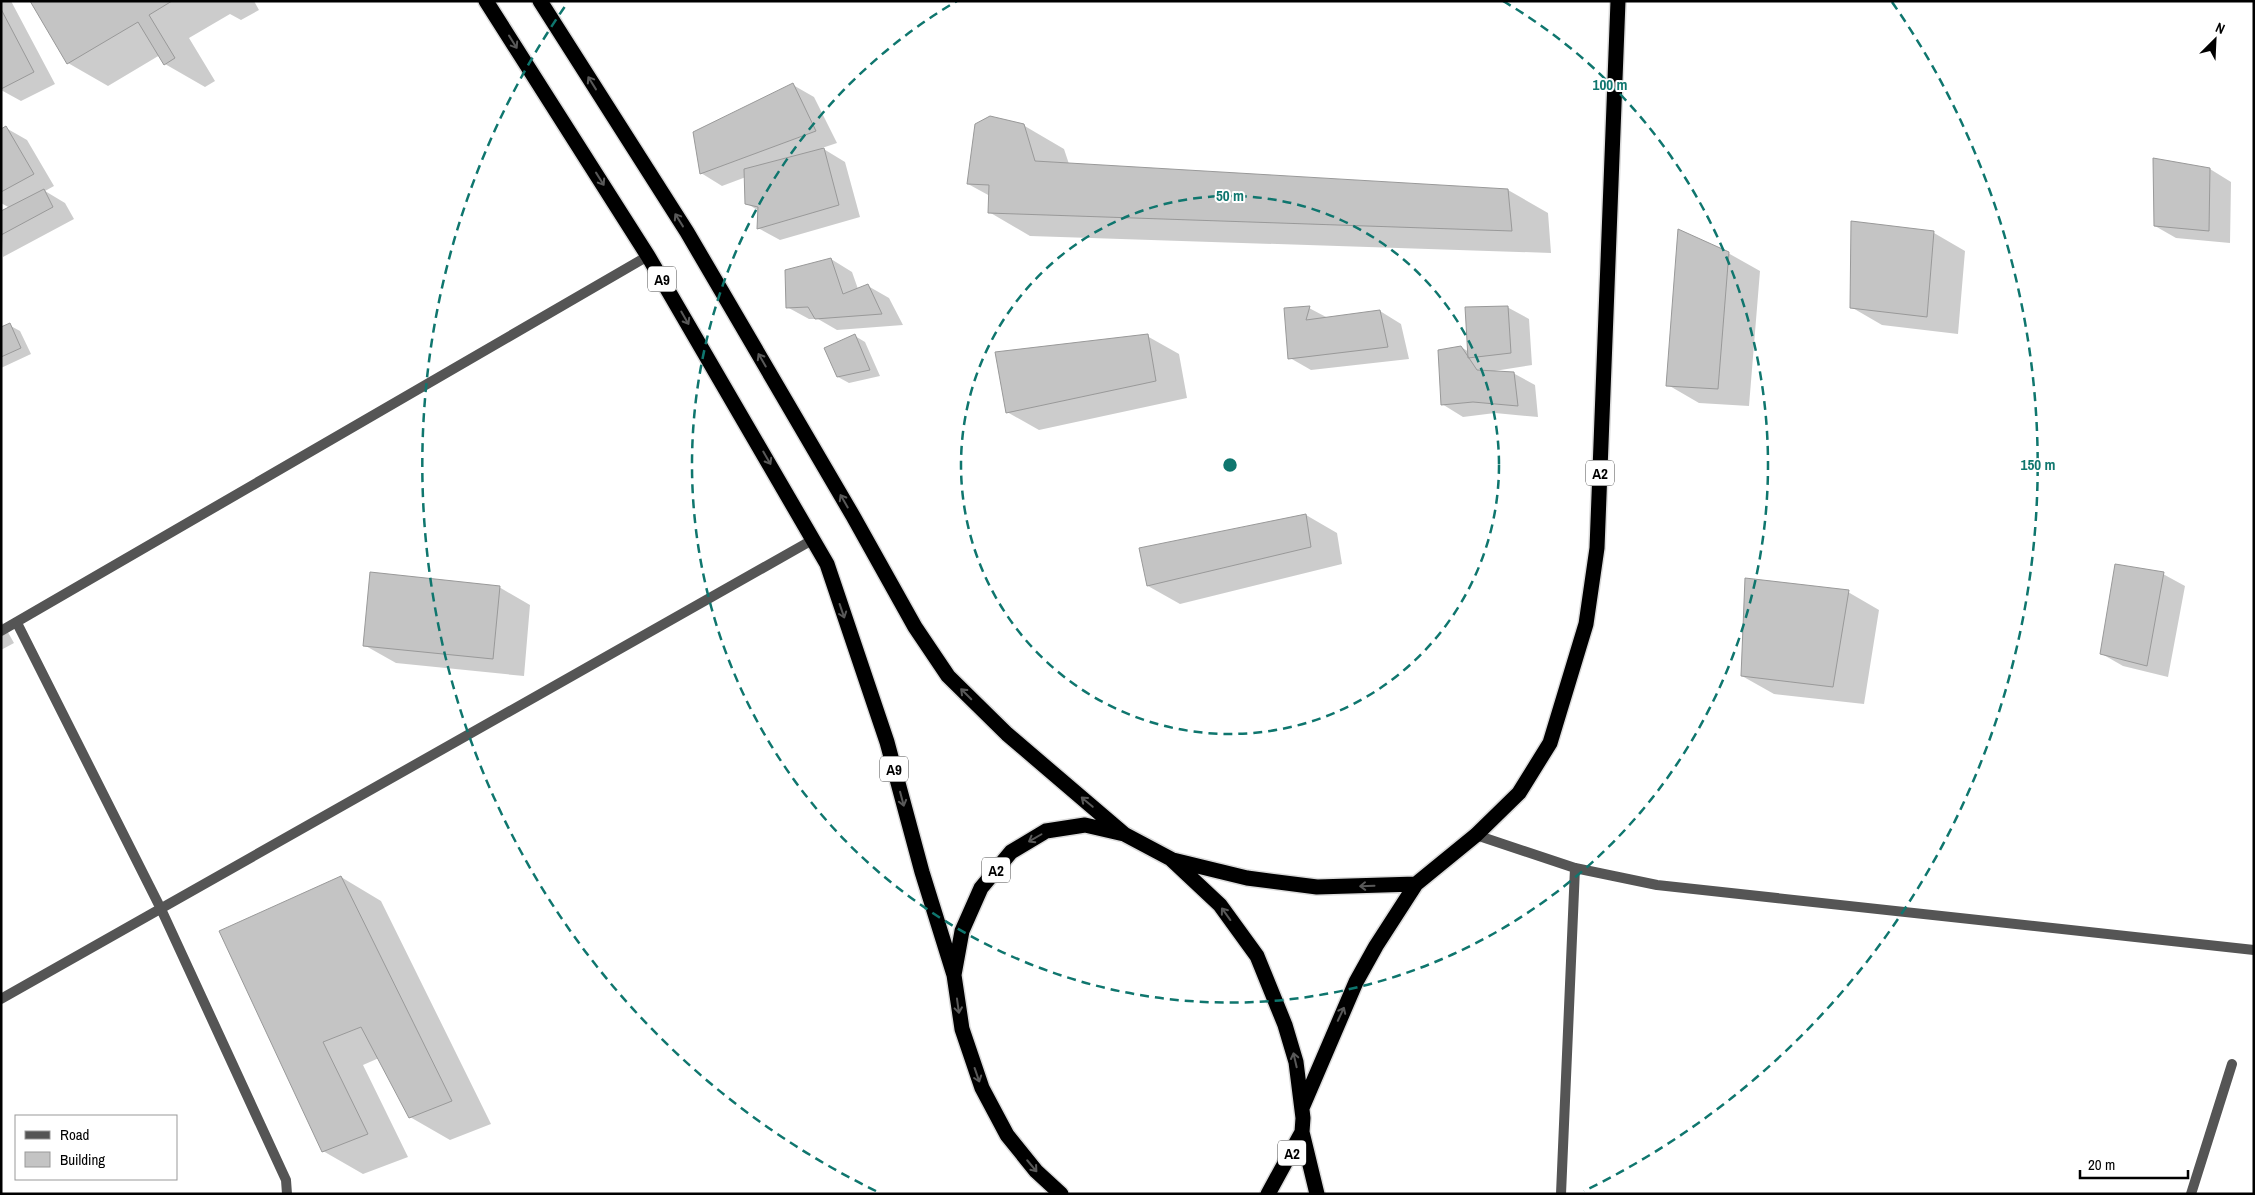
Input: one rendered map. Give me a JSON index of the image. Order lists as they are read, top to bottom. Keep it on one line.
{"streets":{"highway":["A9","A2"]},"crossings":[["A9","A2"]],"legend":["Road","Building"],"scale_bar":"20 m","north":"top right","rings":["100 m","50 m","150 m"]}
